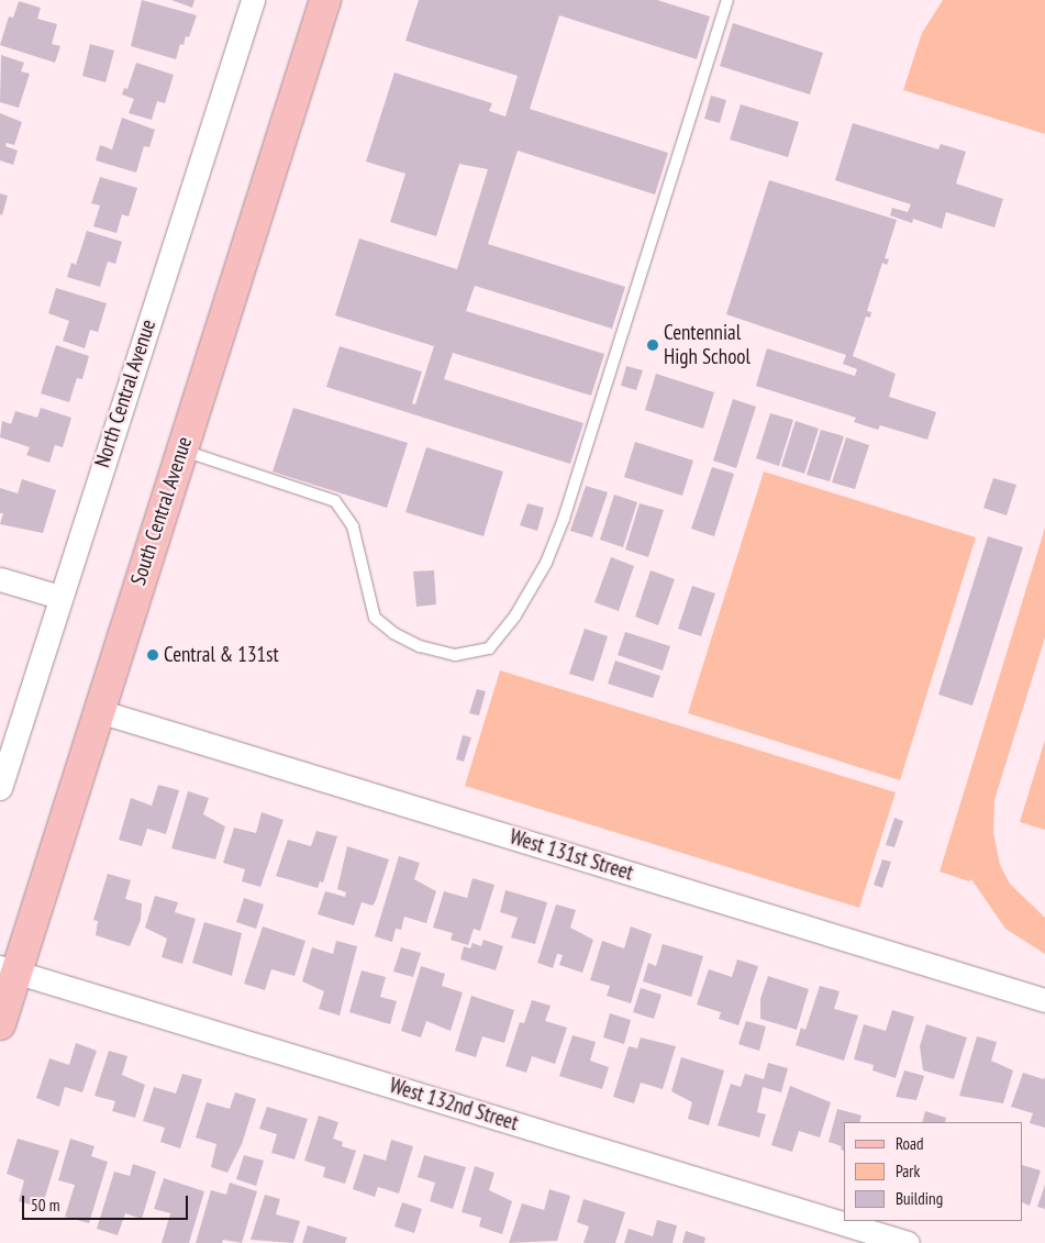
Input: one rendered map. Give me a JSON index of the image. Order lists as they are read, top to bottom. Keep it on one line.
{"streets":{"main road":["South Central Avenue"],"street":["North Central Avenue","West 131st Street","West 132nd Street"]},"crossings":[["South Central Avenue","West 131st Street"],["South Central Avenue","West 132nd Street"]],"places":["Centennial High School","Central & 131st"],"legend":["Road","Park","Building"],"scale_bar":"50 m"}
